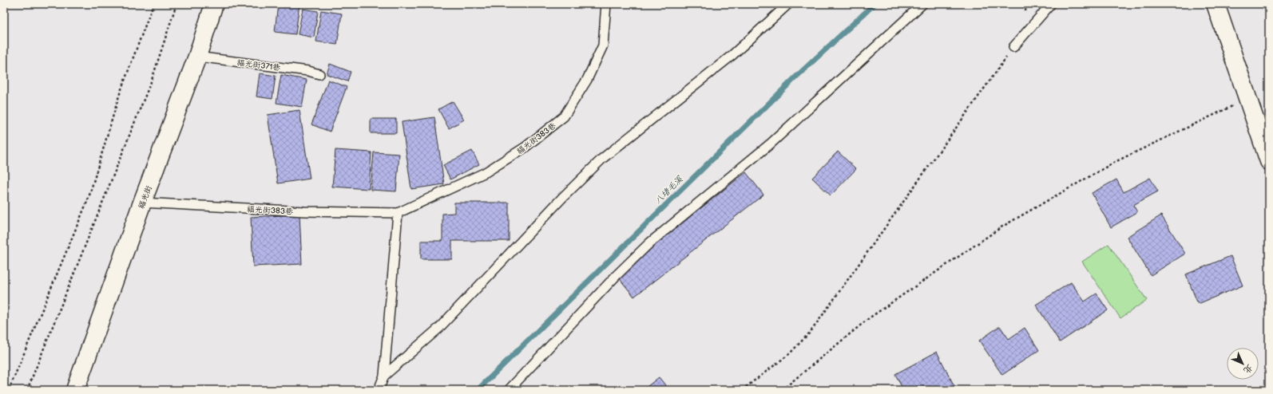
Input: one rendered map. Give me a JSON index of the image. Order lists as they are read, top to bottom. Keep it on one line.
{"streets":{"street":["福光街"],"lane":["福光街371巷","福光街383巷"]},"crossings":[["福光街371巷","福光街"],["福光街383巷","福光街"]],"water":["八堵毛溪"],"north":"bottom right"}
